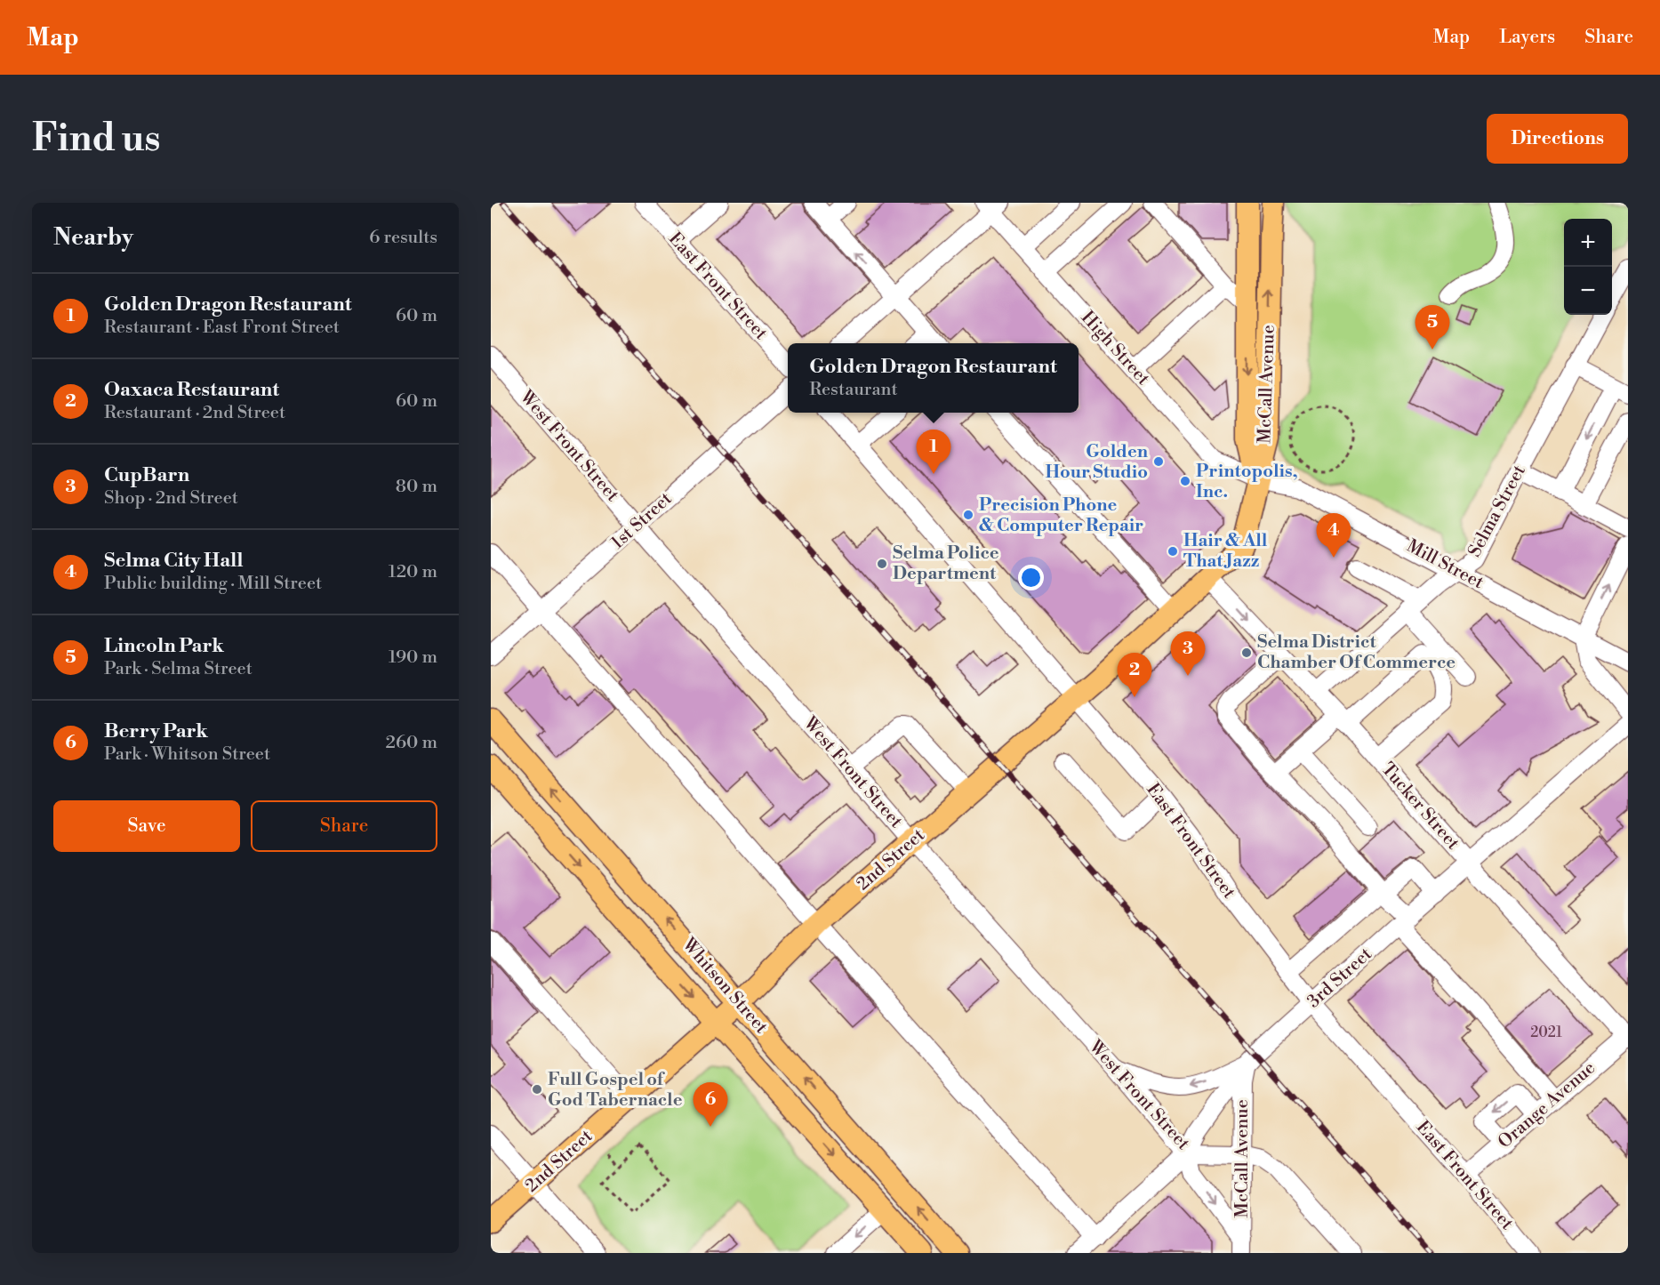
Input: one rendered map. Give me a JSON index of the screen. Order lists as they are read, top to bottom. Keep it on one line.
{"streets":{"main road":["McCall Avenue","2nd Street","Whitson Street"],"street":["East Front Street","High Street","West Front Street","Selma Street","1st Street","Mill Street","Tucker Street","3rd Street","Orange Avenue"]},"crossings":[["East Front Street","2nd Street"],["East Front Street","3rd Street"],["East Front Street","Orange Avenue"],["High Street","McCall Avenue"],["High Street","Mill Street"],["High Street","2nd Street"],["McCall Avenue","West Front Street"],["McCall Avenue","Mill Street"],["McCall Avenue","2nd Street"],["McCall Avenue","3rd Street"],["West Front Street","1st Street"],["West Front Street","2nd Street"],["West Front Street","3rd Street"],["Selma Street","Mill Street"],["Selma Street","Tucker Street"],["Mill Street","2nd Street"],["Tucker Street","2nd Street"],["Tucker Street","3rd Street"],["Tucker Street","Orange Avenue"],["2nd Street","Whitson Street"]],"places":["Golden Hour Studio","Printopolis, Inc.","Precision Phone & Computer Repair","Hair & All That Jazz","Selma Police Department","Selma District Chamber Of Commerce","Full Gospel of God Tabernacle"],"house_numbers":["2021"],"page":{"header":"Map","nav":["Map","Layers","Share"],"buttons":["Directions",["Save","Share"]],"title":"Find us","heading":["Nearby","6 results"],"map_buttons":["+","−"],"list":[{"mark":"1","name":"Golden Dragon Restaurant","note":"Restaurant · East Front Street","value":"60 m"},{"mark":"2","name":"Oaxaca Restaurant","note":"Restaurant · 2nd Street","value":"60 m"},{"mark":"3","name":"CupBarn","note":"Shop · 2nd Street","value":"80 m"},{"mark":"4","name":"Selma City Hall","note":"Public building · Mill Street","value":"120 m"},{"mark":"5","name":"Lincoln Park","note":"Park · Selma Street","value":"190 m"},{"mark":"6","name":"Berry Park","note":"Park · Whitson Street","value":"260 m"}],"pins":["5","1","4","3","2","6"],"popup":["Golden Dragon Restaurant","Restaurant"]}}
